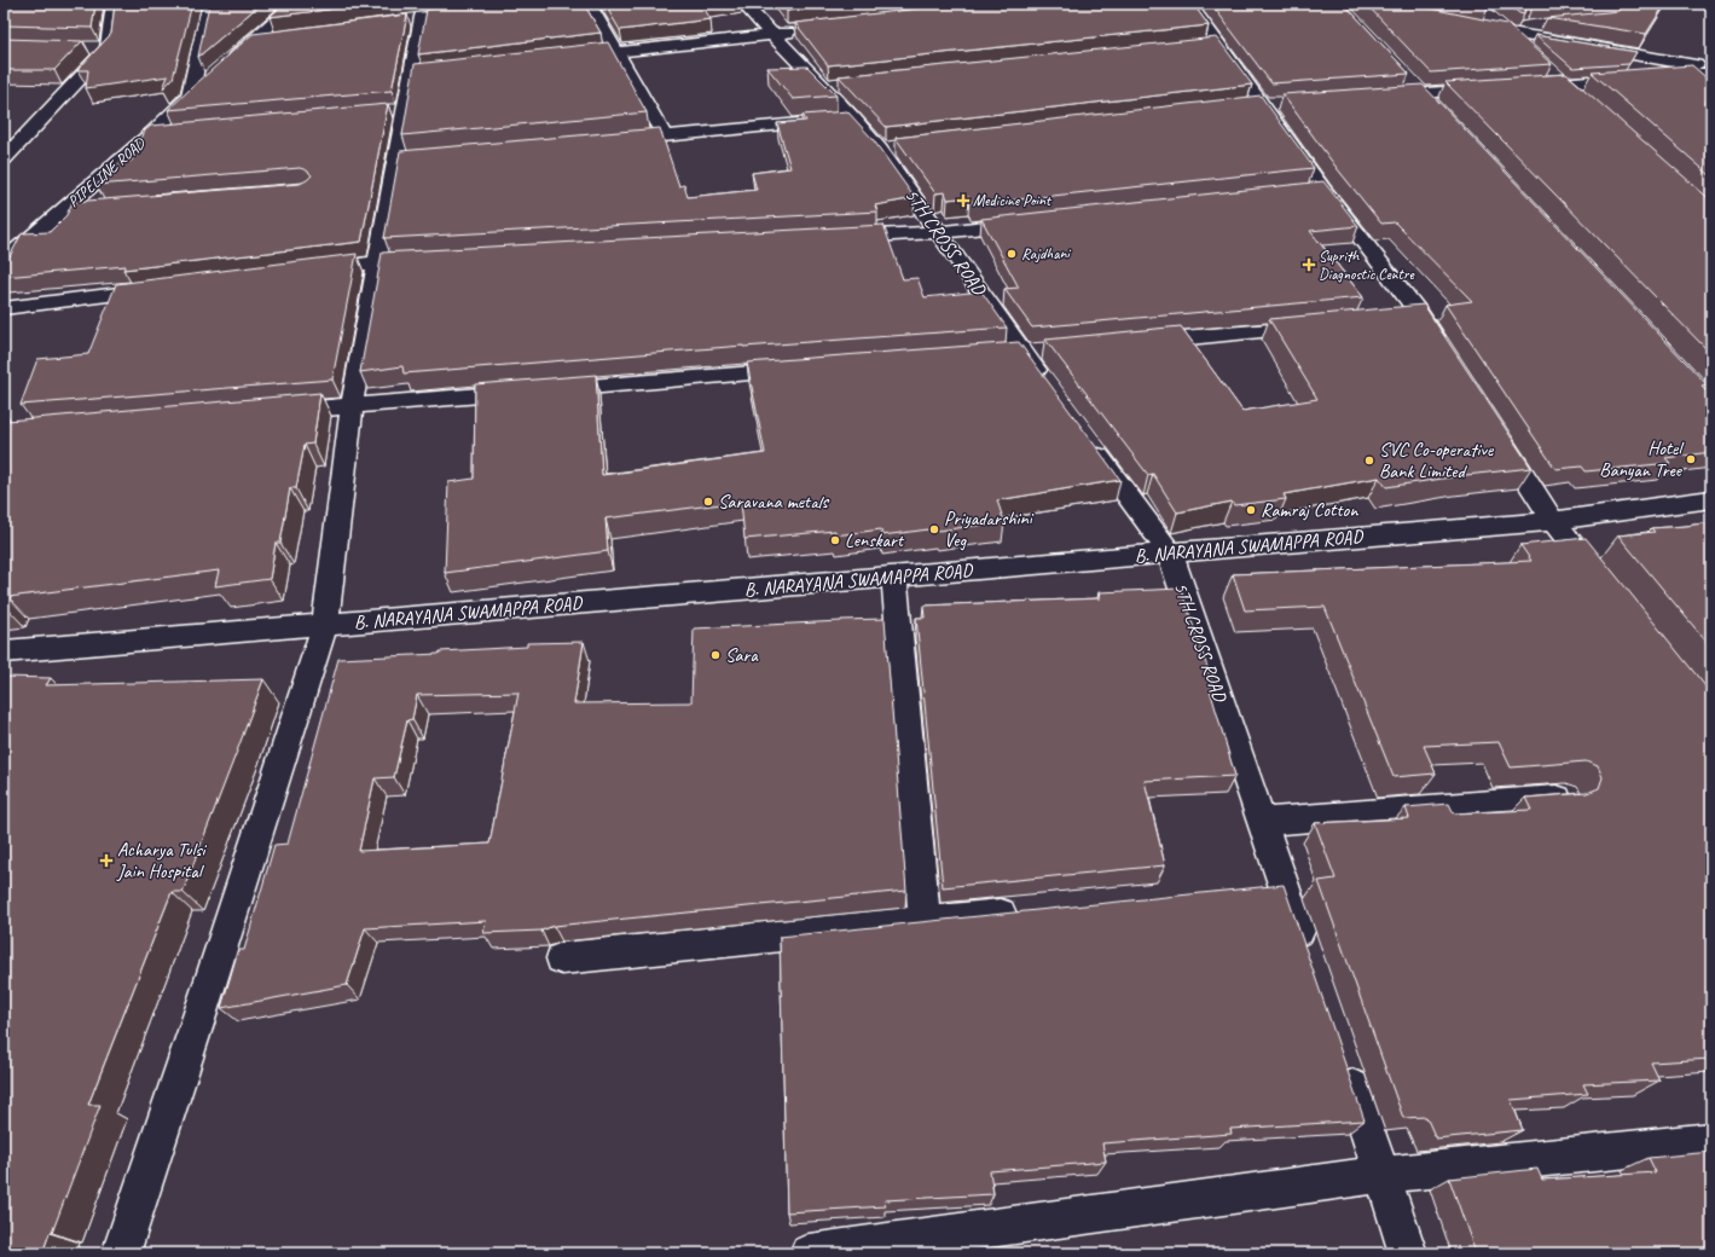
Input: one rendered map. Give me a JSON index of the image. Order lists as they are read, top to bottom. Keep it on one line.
{"streets":{"street":["PIPELINE ROAD","5TH CROSS ROAD","B. NARAYANA SWAMAPPA ROAD"]},"crossings":[["5TH CROSS ROAD","B. NARAYANA SWAMAPPA ROAD"]],"places":{"health":["Medicine Point","Suprith Diagnostic Centre","Acharya Tulsi Jain Hospital"],"other":["Rajdhani","Hotel Banyan Tree","SVC Co-operative Bank Limited","Saravana metals","Ramraj Cotton","Priyadarshini Veg","Lenskart","Sara"]}}
